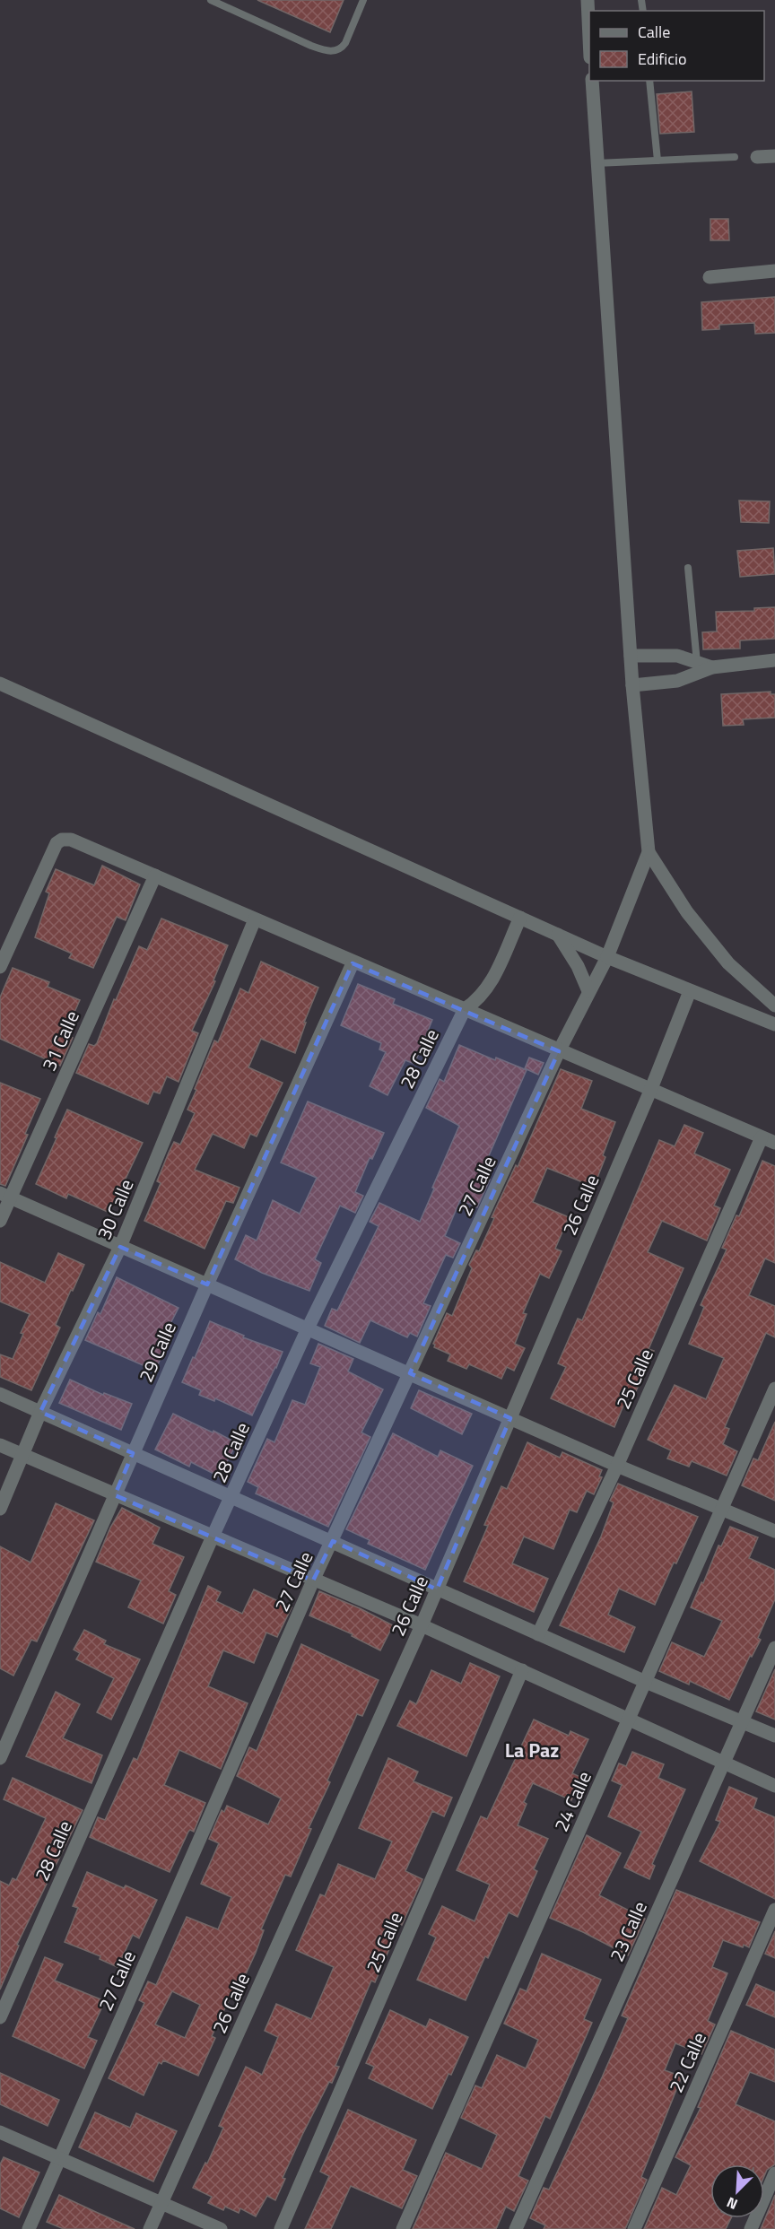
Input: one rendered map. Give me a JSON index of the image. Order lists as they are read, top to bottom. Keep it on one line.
{"streets":{"street":["31 Calle","28 Calle","27 Calle","26 Calle","30 Calle","29 Calle","25 Calle","24 Calle","23 Calle","22 Calle"]},"districts":["La Paz"],"legend":["Calle","Edificio"],"north":"bottom left"}
